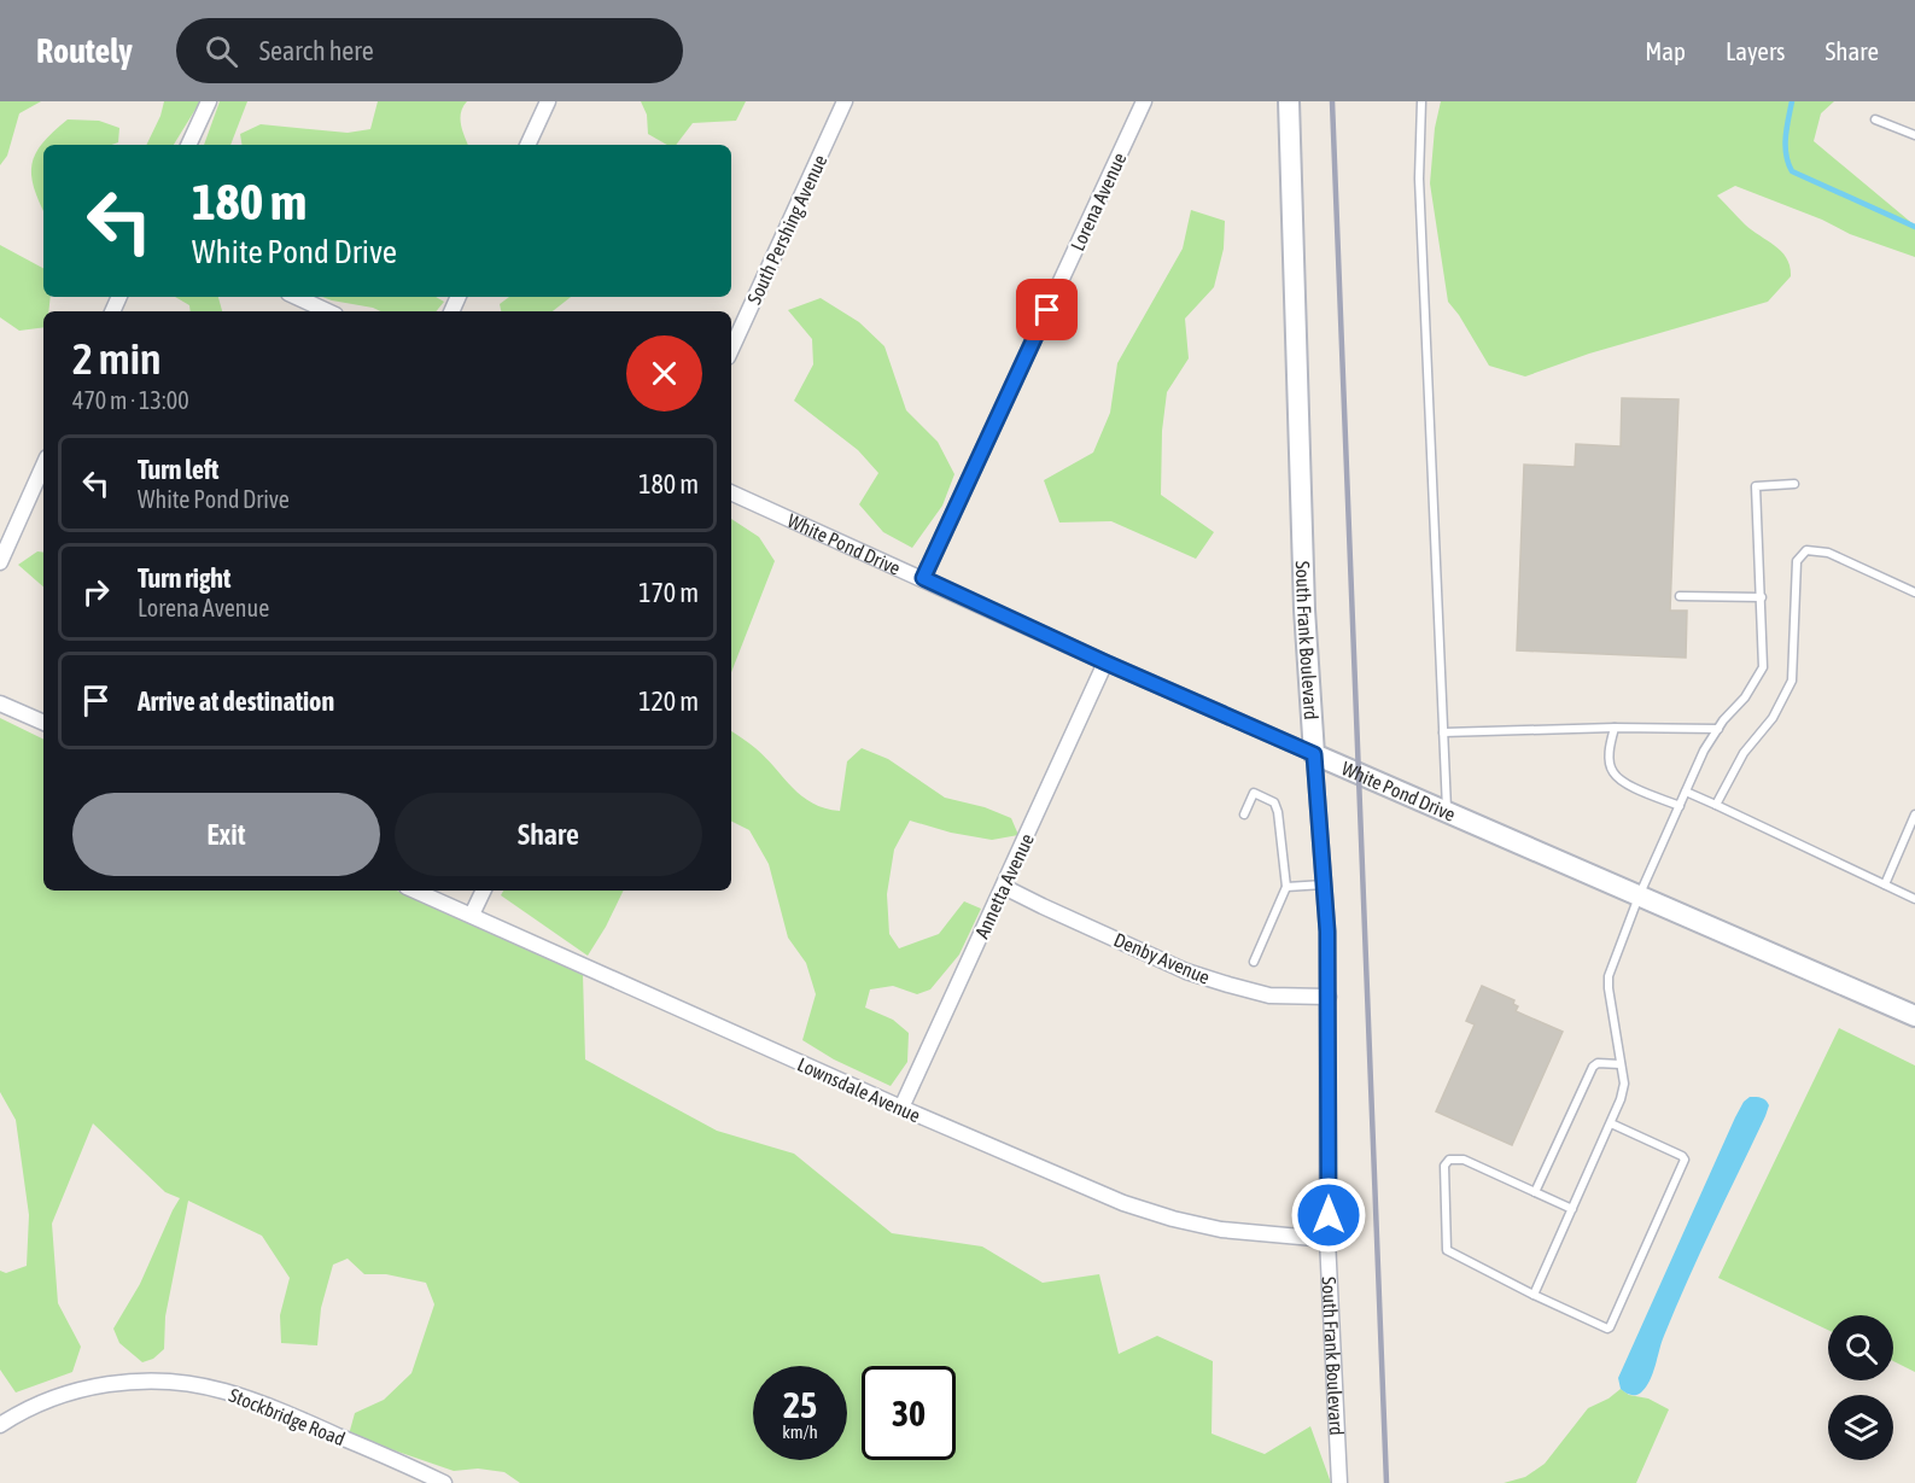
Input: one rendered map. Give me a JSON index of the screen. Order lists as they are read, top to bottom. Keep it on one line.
{"streets":{"street":["Lorena Avenue","South Pershing Avenue","White Pond Drive","South Frank Boulevard","Annetta Avenue","Denby Avenue","Lownsdale Avenue","Stockbridge Road"]},"crossings":[["Lorena Avenue","White Pond Drive"],["White Pond Drive","South Frank Boulevard"],["White Pond Drive","Annetta Avenue"],["South Frank Boulevard","Denby Avenue"],["South Frank Boulevard","Lownsdale Avenue"],["Annetta Avenue","Denby Avenue"],["Annetta Avenue","Lownsdale Avenue"]],"page":{"header":"Routely","search":"Search here","nav":["Map","Layers","Share"],"turn":["180 m","White Pond Drive"],"heading":["2 min","470 m · 13:00"],"list":[{"name":"Turn left","note":"White Pond Drive","value":"180 m"},{"name":"Turn right","note":"Lorena Avenue","value":"170 m"},{"name":"Arrive at destination","value":"120 m"}],"buttons":["Exit","Share"],"speed":"25 km/h","limit":"30"}}
